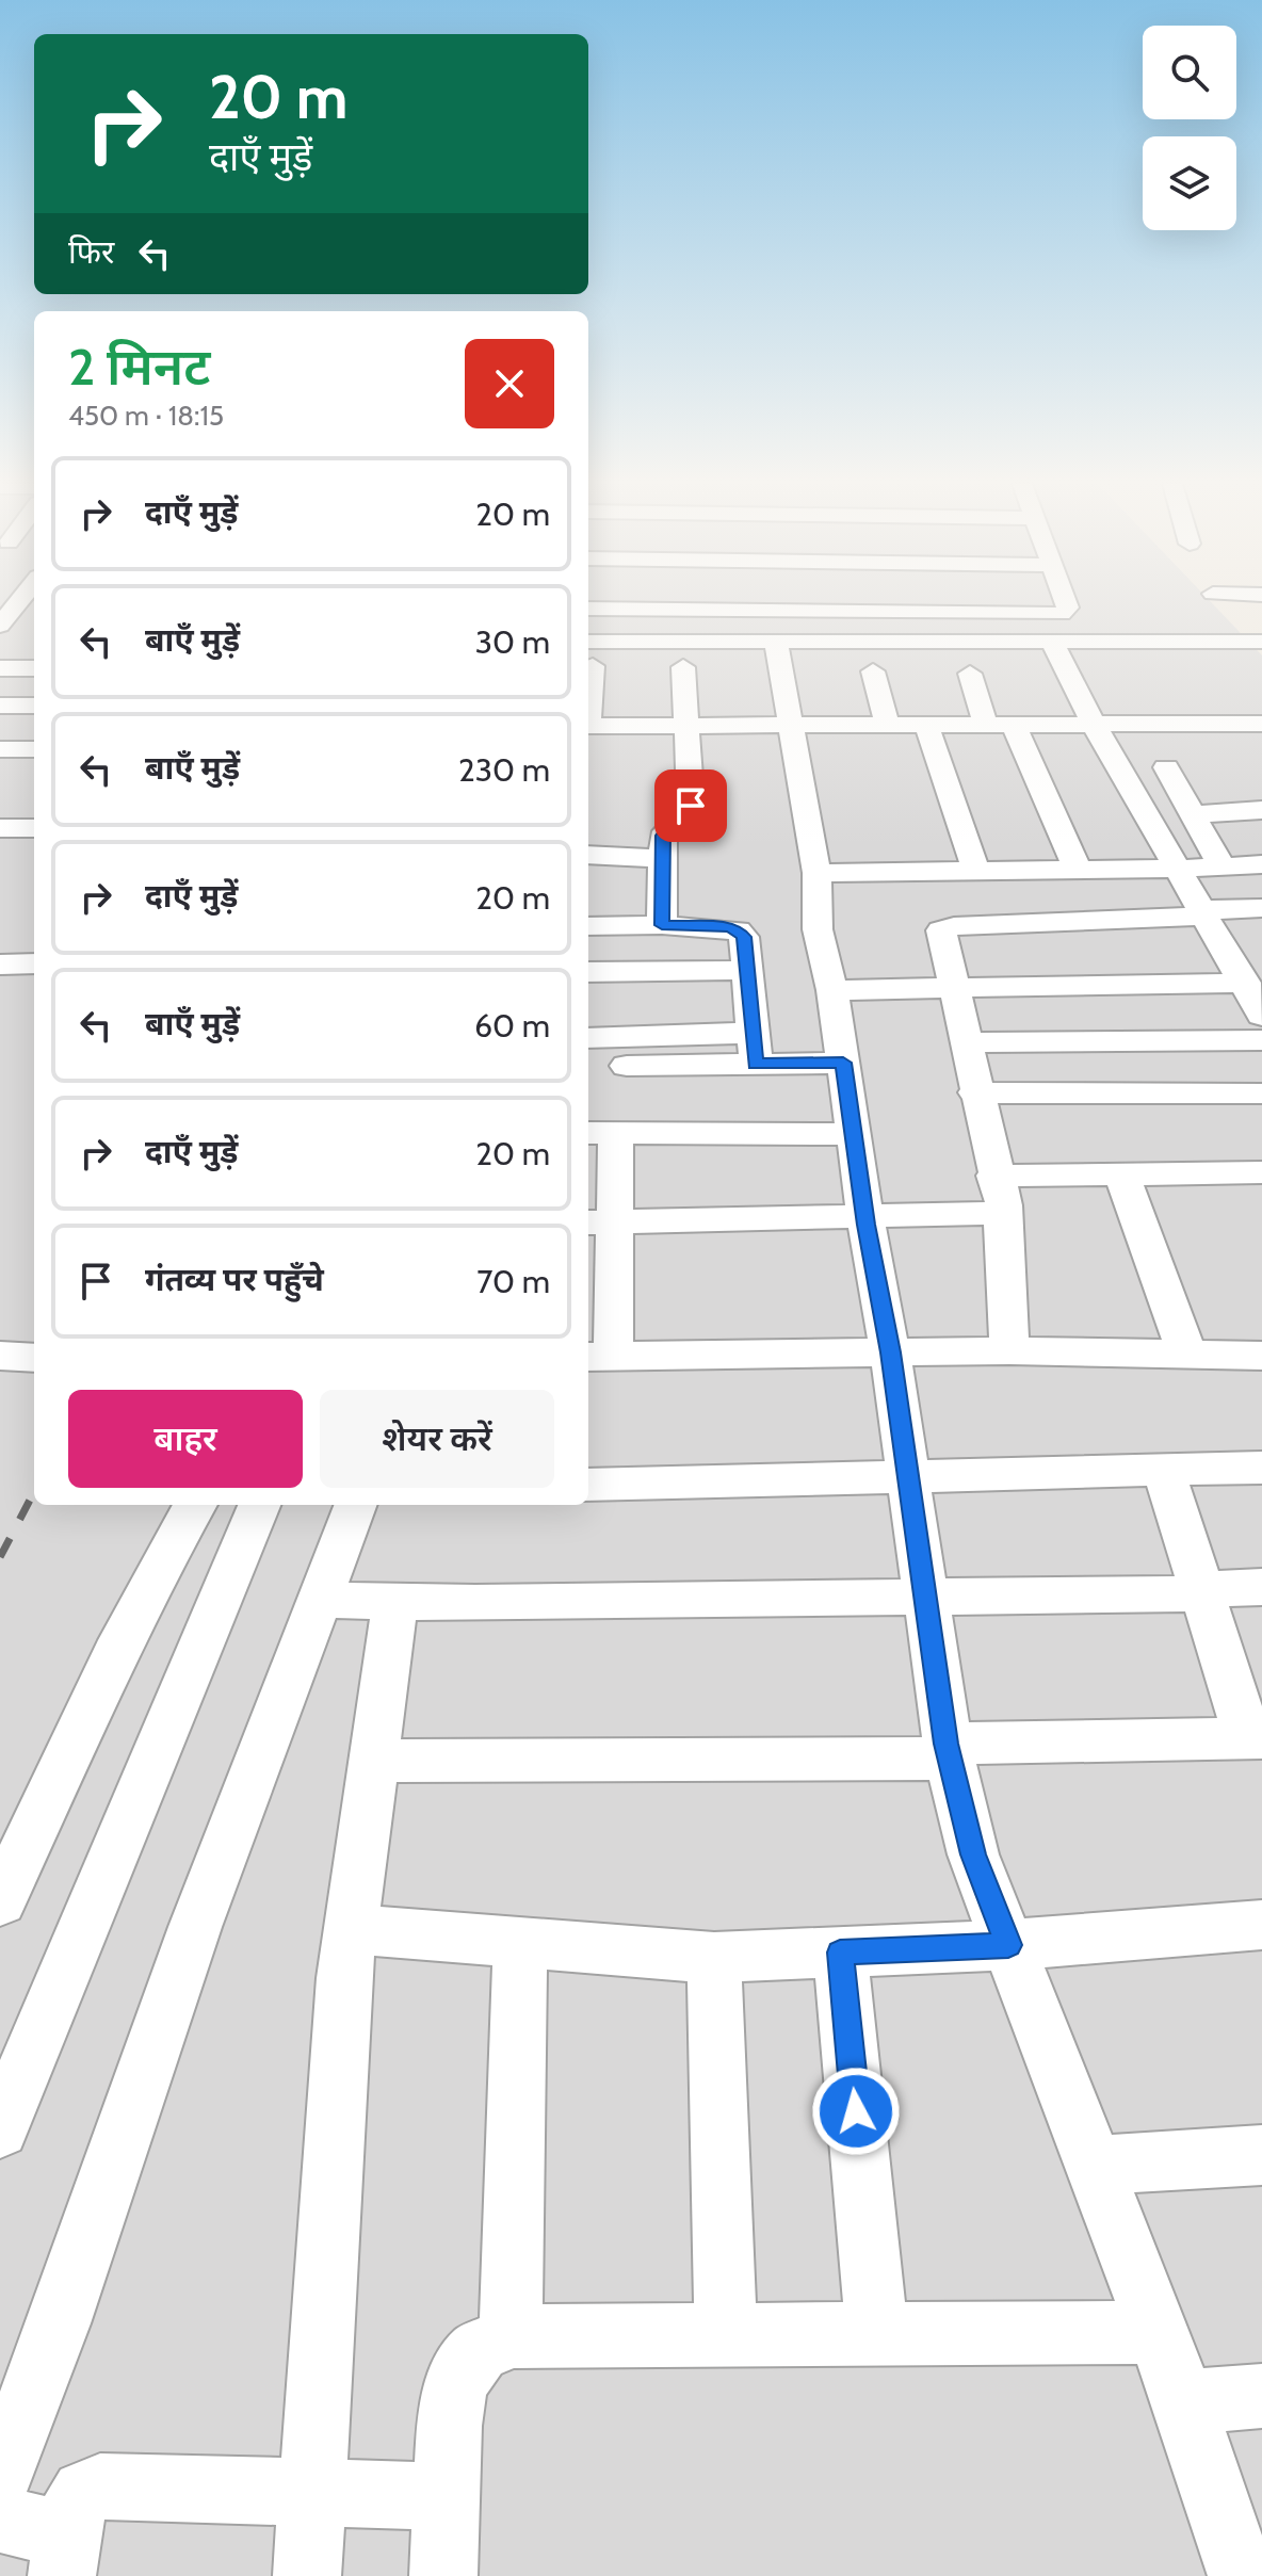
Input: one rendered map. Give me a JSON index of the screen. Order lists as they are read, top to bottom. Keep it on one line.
{"page":{"turn":["20 m","दाएँ मुड़ें"],"then":"फिर","heading":["2 मिनट","450 m · 18:15"],"list":[{"name":"दाएँ मुड़ें","value":"20 m"},{"name":"बाएँ मुड़ें","value":"30 m"},{"name":"बाएँ मुड़ें","value":"230 m"},{"name":"दाएँ मुड़ें","value":"20 m"},{"name":"बाएँ मुड़ें","value":"60 m"},{"name":"दाएँ मुड़ें","value":"20 m"},{"name":"गंतव्य पर पहुँचे","value":"70 m"}],"buttons":["बाहर","शेयर करें"]}}
